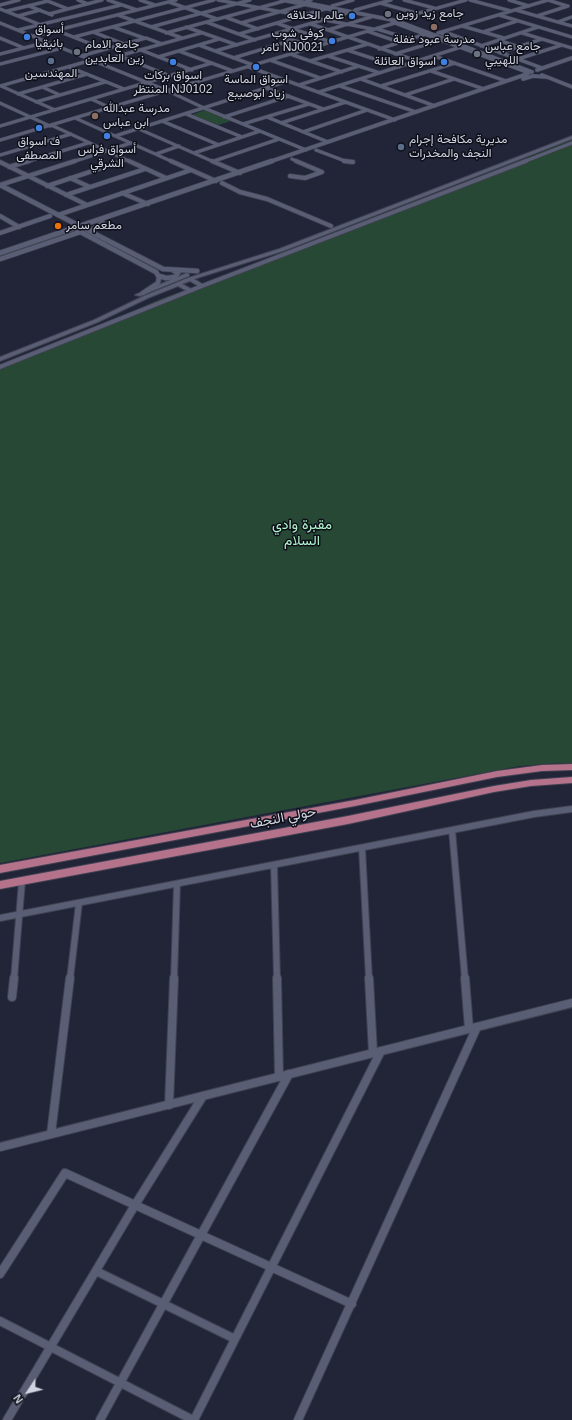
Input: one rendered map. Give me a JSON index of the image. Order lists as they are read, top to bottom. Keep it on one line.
{"streets":{"main road":["حولي النجف"]},"parks":["مقبرة وادي السلام"],"places":["جامع زيد زوين","عالم الحلاقه","مدرسة عبود غفلة","أسواق بانيقيا","كوفي شوب ثامر NJ0021","جامع الامام زين العابدين","جامع عباس اللهيبي","المهندسين","اسواق بركات المنتظر NJ0102","اسواق العائلة","اسواق الماسة زياد ابوصيبع","مدرسة عبدالله ابن عباس","ف اسواق المصطفى","أسواق فراس الشرقي","مديرية مكافحة إجرام النجف والمخدرات","مطعم سامر"],"north":"bottom left"}
